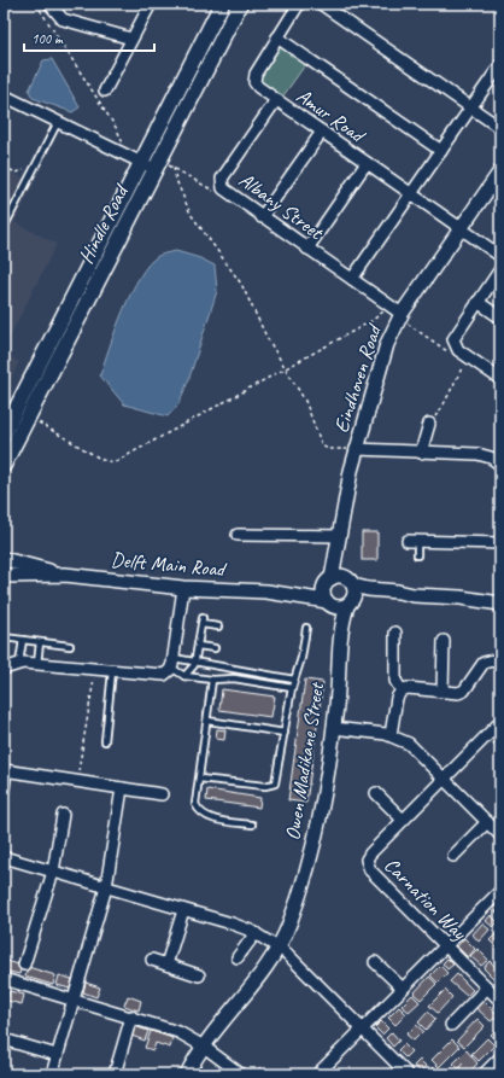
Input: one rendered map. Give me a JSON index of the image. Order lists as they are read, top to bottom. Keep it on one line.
{"streets":{"main road":["Hindle Road"],"street":["Amur Road","Albany Street","Eindhoven Road","Delft Main Road","Owen Madikane Street","Carnation Way"]},"crossings":[["Amur Road","Albany Street"],["Amur Road","Eindhoven Road"],["Albany Street","Eindhoven Road"],["Eindhoven Road","Delft Main Road"],["Eindhoven Road","Owen Madikane Street"],["Delft Main Road","Owen Madikane Street"]],"scale_bar":"100 m"}
